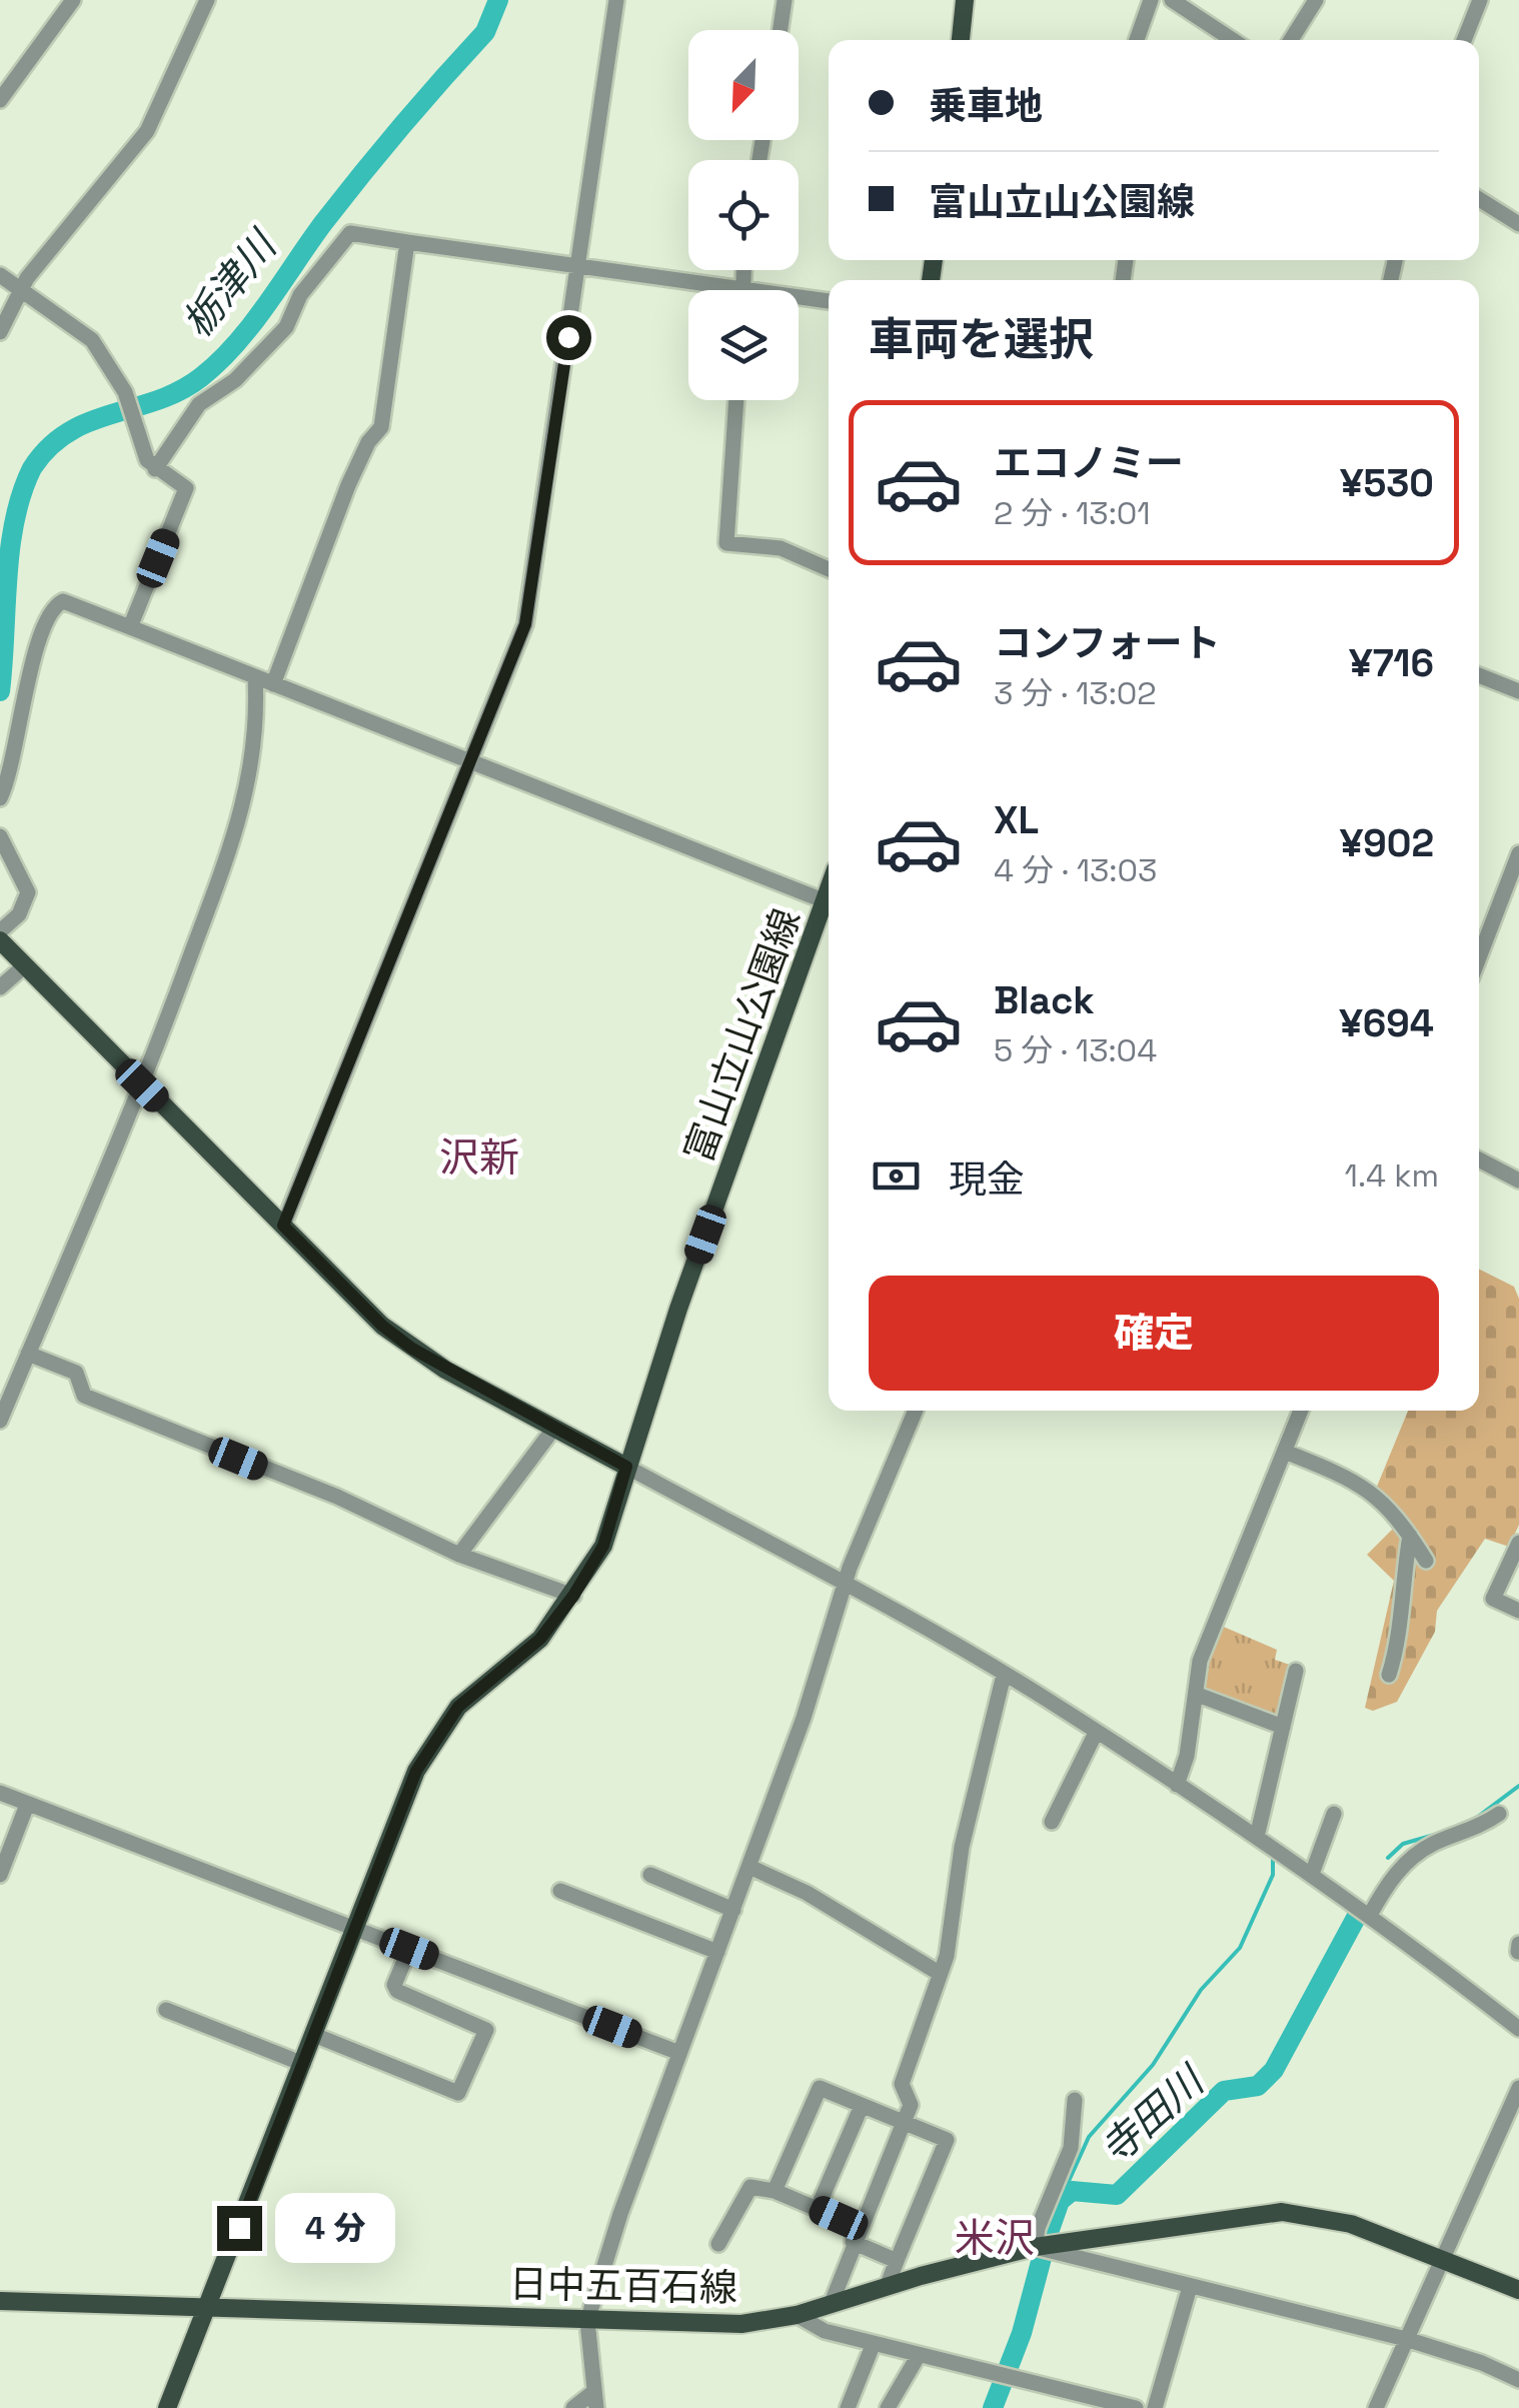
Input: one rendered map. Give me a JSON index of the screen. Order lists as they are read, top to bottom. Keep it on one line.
{"streets":{"main road":["富山立山公園線","日中五百石線"]},"crossings":[["富山立山公園線","日中五百石線"]],"districts":["沢新","米沢"],"water":["栃津川","寺田川"],"north":"bottom left","page":{"banner":["乗車地","富山立山公園線"],"heading":"車両を選択","list":[{"name":"エコノミー","note":"2 分 · 13:01","value":"¥530"},{"name":"コンフォート","note":"3 分 · 13:02","value":"¥716"},{"name":"XL","note":"4 分 · 13:03","value":"¥902"},{"name":"Black","note":"5 分 · 13:04","value":"¥694"}],"pay":["現金","1.4 km"],"buttons":"確定","bubble":"4 分"}}
